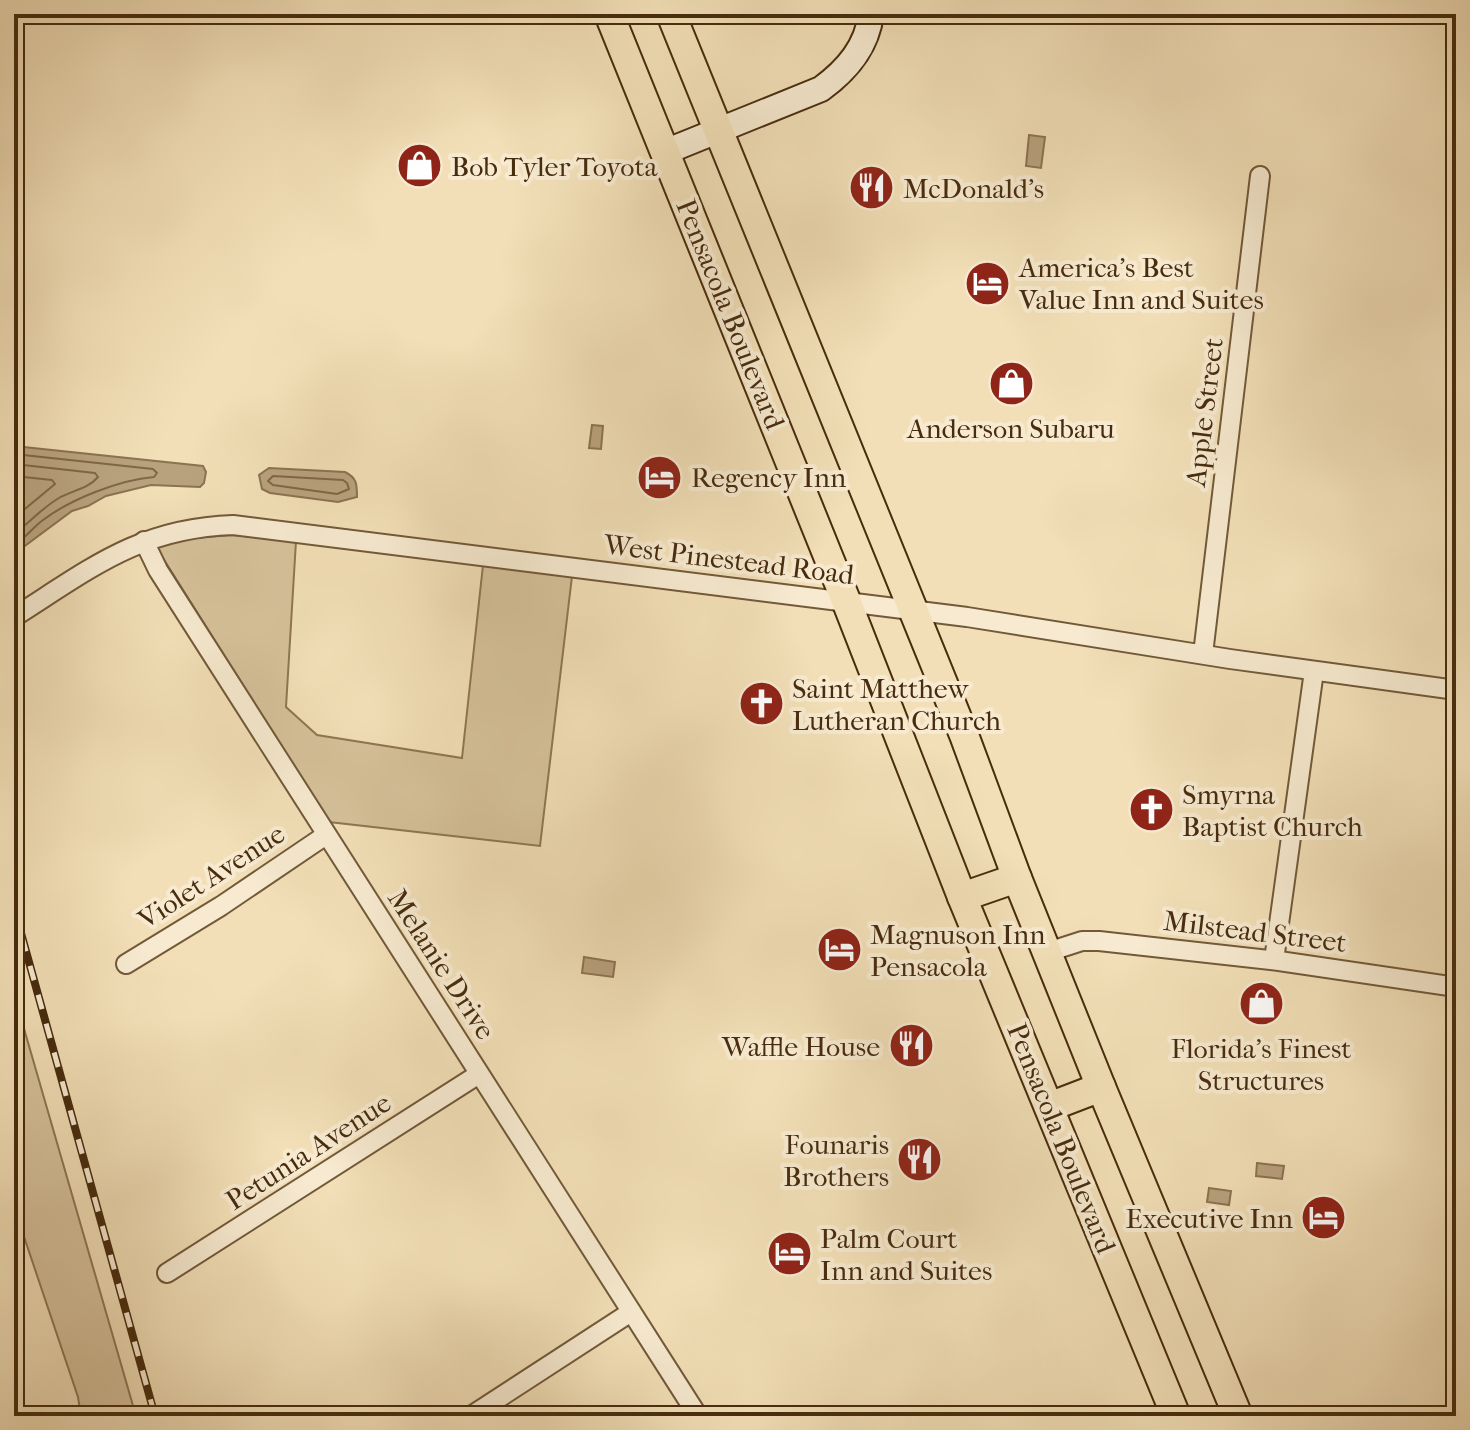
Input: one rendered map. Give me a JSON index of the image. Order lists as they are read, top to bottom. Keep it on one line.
{"streets":{"main road":["Pensacola Boulevard"],"street":["Apple Street","West Pinestead Road","Violet Avenue","Milstead Street","Melanie Drive","Petunia Avenue"]},"crossings":[["Pensacola Boulevard","West Pinestead Road"],["Pensacola Boulevard","Milstead Street"],["Apple Street","West Pinestead Road"],["West Pinestead Road","Melanie Drive"],["Violet Avenue","Melanie Drive"],["Melanie Drive","Petunia Avenue"]],"places":{"shop":["Bob Tyler Toyota","Anderson Subaru","Florida's Finest Structures"],"restaurant":["McDonald's","Waffle House","Founaris Brothers"],"hotel":["America's Best Value Inn and Suites","Regency Inn","Magnuson Inn Pensacola","Executive Inn","Palm Court Inn and Suites"],"church":["Saint Matthew Lutheran Church","Smyrna Baptist Church"]}}
